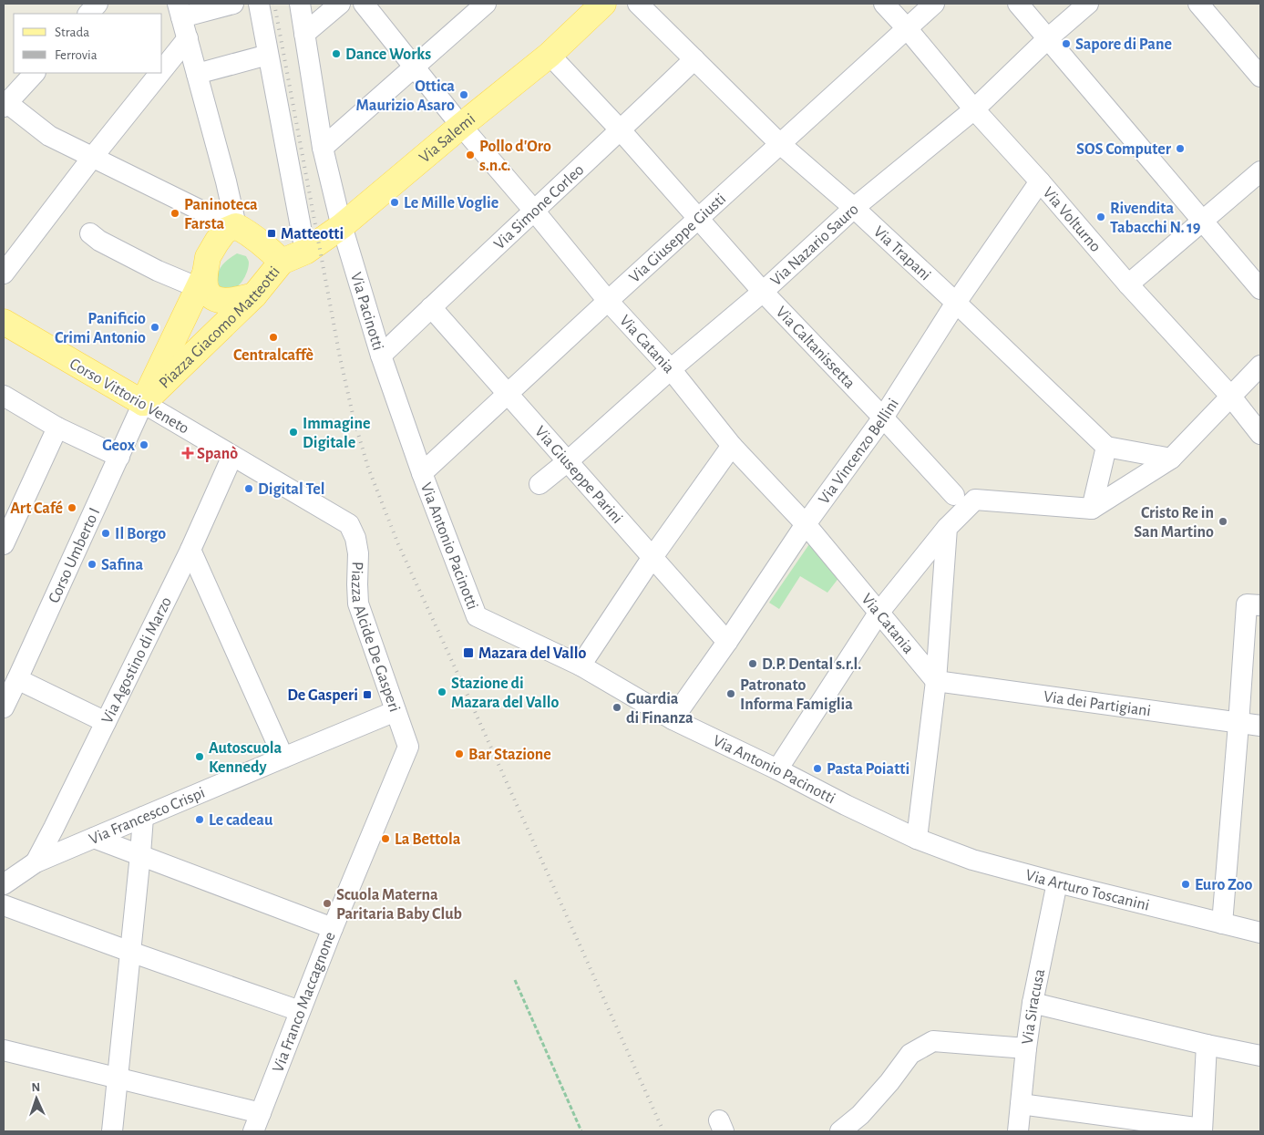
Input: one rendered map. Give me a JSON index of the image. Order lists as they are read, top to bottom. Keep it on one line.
{"streets":{"main road":["Via Salemi","Piazza Giacomo Matteotti","Corso Vittorio Veneto"],"street":["Via Simone Corleo","Via Volturno","Via Giuseppe Giusti","Via Nazario Sauro","Via Trapani","Via Pacinotti","Via Catania","Via Caltanissetta","Via Vincenzo Bellini","Via Giuseppe Parini","Via Antonio Pacinotti","Corso Umberto I","Piazza Alcide De Gasperi","Via Agostino di Marzo","Via dei Partigiani","Via Francesco Crispi","Via Arturo Toscanini","Via Franco Maccagnone","Via Siracusa"]},"crossings":[["Via Salemi","Via Pacinotti"],["Via Salemi","Piazza Giacomo Matteotti"],["Via Salemi","Via Catania"],["Via Salemi","Via Caltanissetta"],["Via Simone Corleo","Via Trapani"],["Via Simone Corleo","Via Pacinotti"],["Via Simone Corleo","Via Catania"],["Via Simone Corleo","Via Caltanissetta"],["Via Simone Corleo","Via Giuseppe Parini"],["Via Volturno","Via Giuseppe Giusti"],["Via Volturno","Via Nazario Sauro"],["Via Volturno","Via Vincenzo Bellini"],["Via Giuseppe Giusti","Via Trapani"],["Via Giuseppe Giusti","Via Catania"],["Via Giuseppe Giusti","Via Caltanissetta"],["Via Giuseppe Giusti","Via Giuseppe Parini"],["Via Giuseppe Giusti","Via Antonio Pacinotti"],["Via Nazario Sauro","Via Trapani"],["Via Nazario Sauro","Via Catania"],["Via Nazario Sauro","Via Caltanissetta"],["Via Nazario Sauro","Via Giuseppe Parini"],["Via Trapani","Via Vincenzo Bellini"],["Via Pacinotti","Via Antonio Pacinotti"],["Piazza Giacomo Matteotti","Corso Vittorio Veneto"],["Piazza Giacomo Matteotti","Corso Umberto I"],["Via Catania","Via Vincenzo Bellini"],["Via Catania","Via dei Partigiani"],["Via Caltanissetta","Via Vincenzo Bellini"],["Corso Vittorio Veneto","Corso Umberto I"],["Corso Vittorio Veneto","Piazza Alcide De Gasperi"],["Corso Vittorio Veneto","Via Agostino di Marzo"],["Via Vincenzo Bellini","Via Giuseppe Parini"],["Via Vincenzo Bellini","Via Antonio Pacinotti"],["Via Antonio Pacinotti","Via Arturo Toscanini"],["Piazza Alcide De Gasperi","Via Francesco Crispi"],["Piazza Alcide De Gasperi","Via Franco Maccagnone"],["Via Agostino di Marzo","Via Francesco Crispi"],["Via Arturo Toscanini","Via Siracusa"]],"places":{"other":["Sapore di Pane","Dance Works","Ottica Maurizio Asaro","SOS Computer","Pollo d'Oro s.n.c.","Le Mille Voglie","Paninoteca Farsta","Rivendita Tabacchi N. 19","Panificio Crimi Antonio","Centralcaffè","Immagine Digitale","Geox","Digital Tel","Art Café","Cristo Re in San Martino","Il Borgo","Safina","D.P. Dental s.r.l.","Stazione di Mazara del Vallo","Patronato Informa Famiglia","Guardia di Finanza","Bar Stazione","Autoscuola Kennedy","Pasta Poiatti","Le cadeau","La Bettola","Euro Zoo","Scuola Materna Paritaria Baby Club"],"transit":["Matteotti","Mazara del Vallo","De Gasperi"],"health":["Spanò"]},"legend":["Strada","Ferrovia"],"north":"top"}
